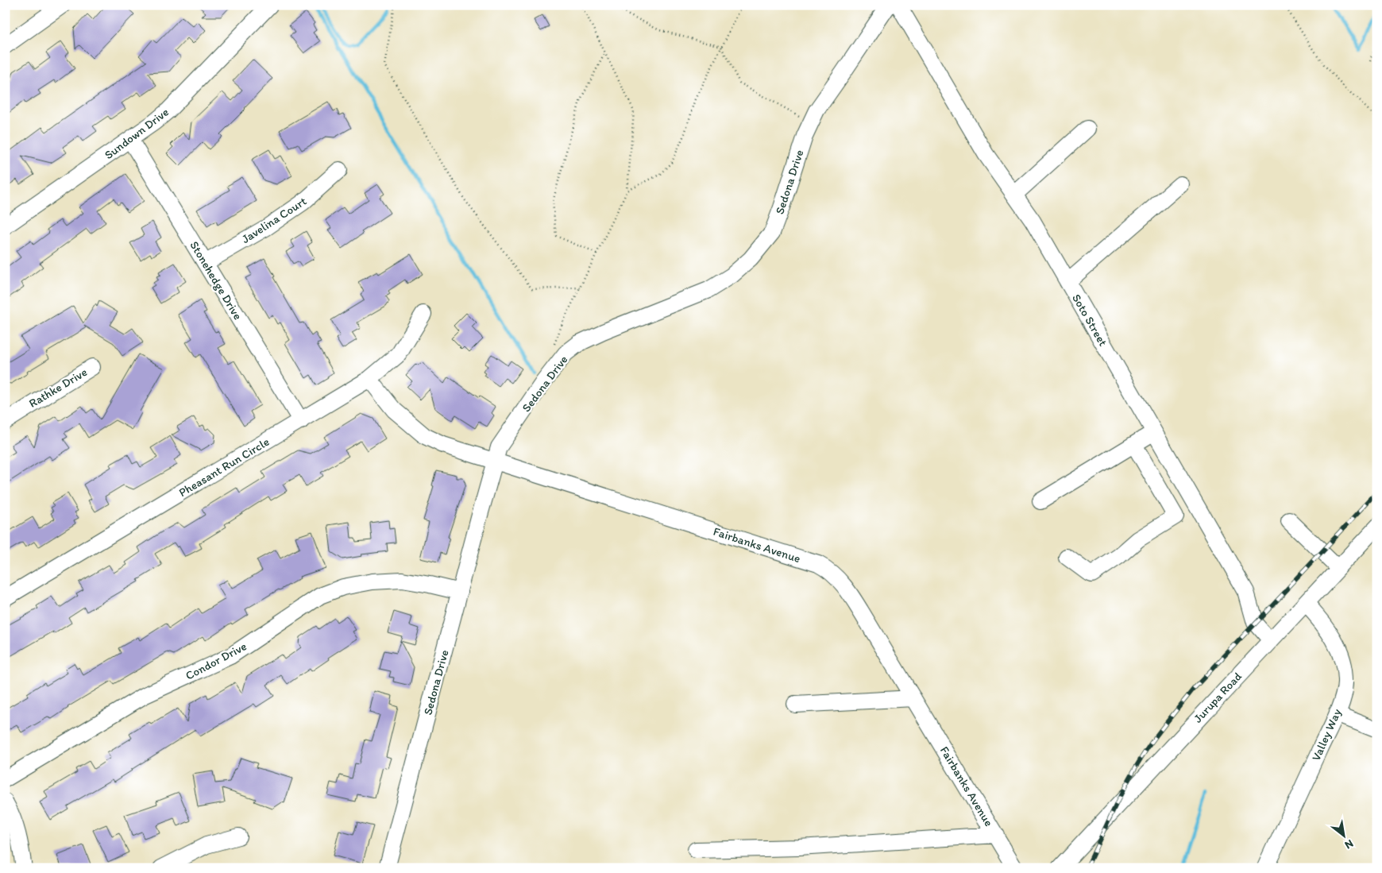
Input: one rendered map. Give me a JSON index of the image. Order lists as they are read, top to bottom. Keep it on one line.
{"streets":{"street":["Sundown Drive","Sedona Drive","Javelina Court","Stonehedge Drive","Soto Street","Rathke Drive","Pheasant Run Circle","Fairbanks Avenue","Condor Drive","Jurupa Road","Valley Way"]},"crossings":[["Sundown Drive","Stonehedge Drive"],["Sedona Drive","Fairbanks Avenue"],["Sedona Drive","Condor Drive"],["Javelina Court","Stonehedge Drive"],["Stonehedge Drive","Pheasant Run Circle"],["Soto Street","Jurupa Road"],["Pheasant Run Circle","Fairbanks Avenue"],["Jurupa Road","Valley Way"]],"north":"bottom right"}
